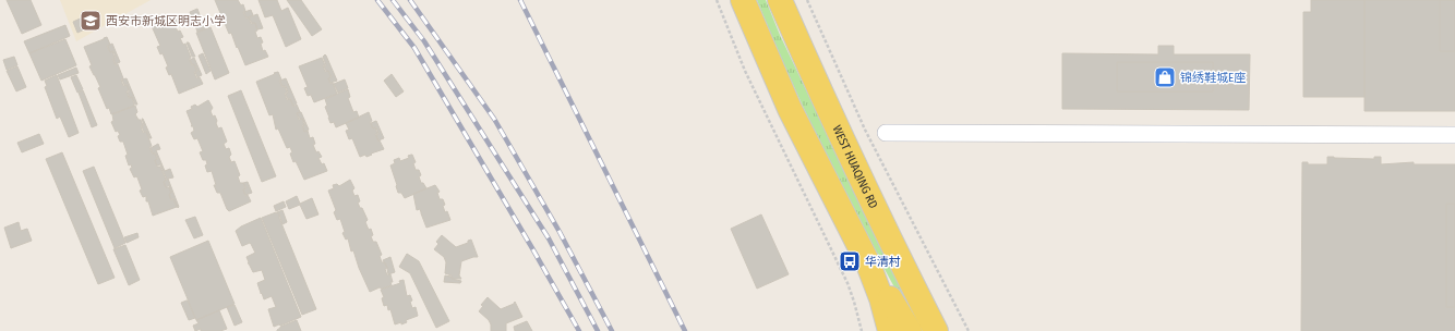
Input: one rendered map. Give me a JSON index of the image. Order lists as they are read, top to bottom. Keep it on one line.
{"streets":{"main road":["WEST HUAQING RD"]},"places":{"school or university":["西安市新城区明志小学"],"shop":["锦绣鞋城E座"],"bus stop":["华清村"]}}
